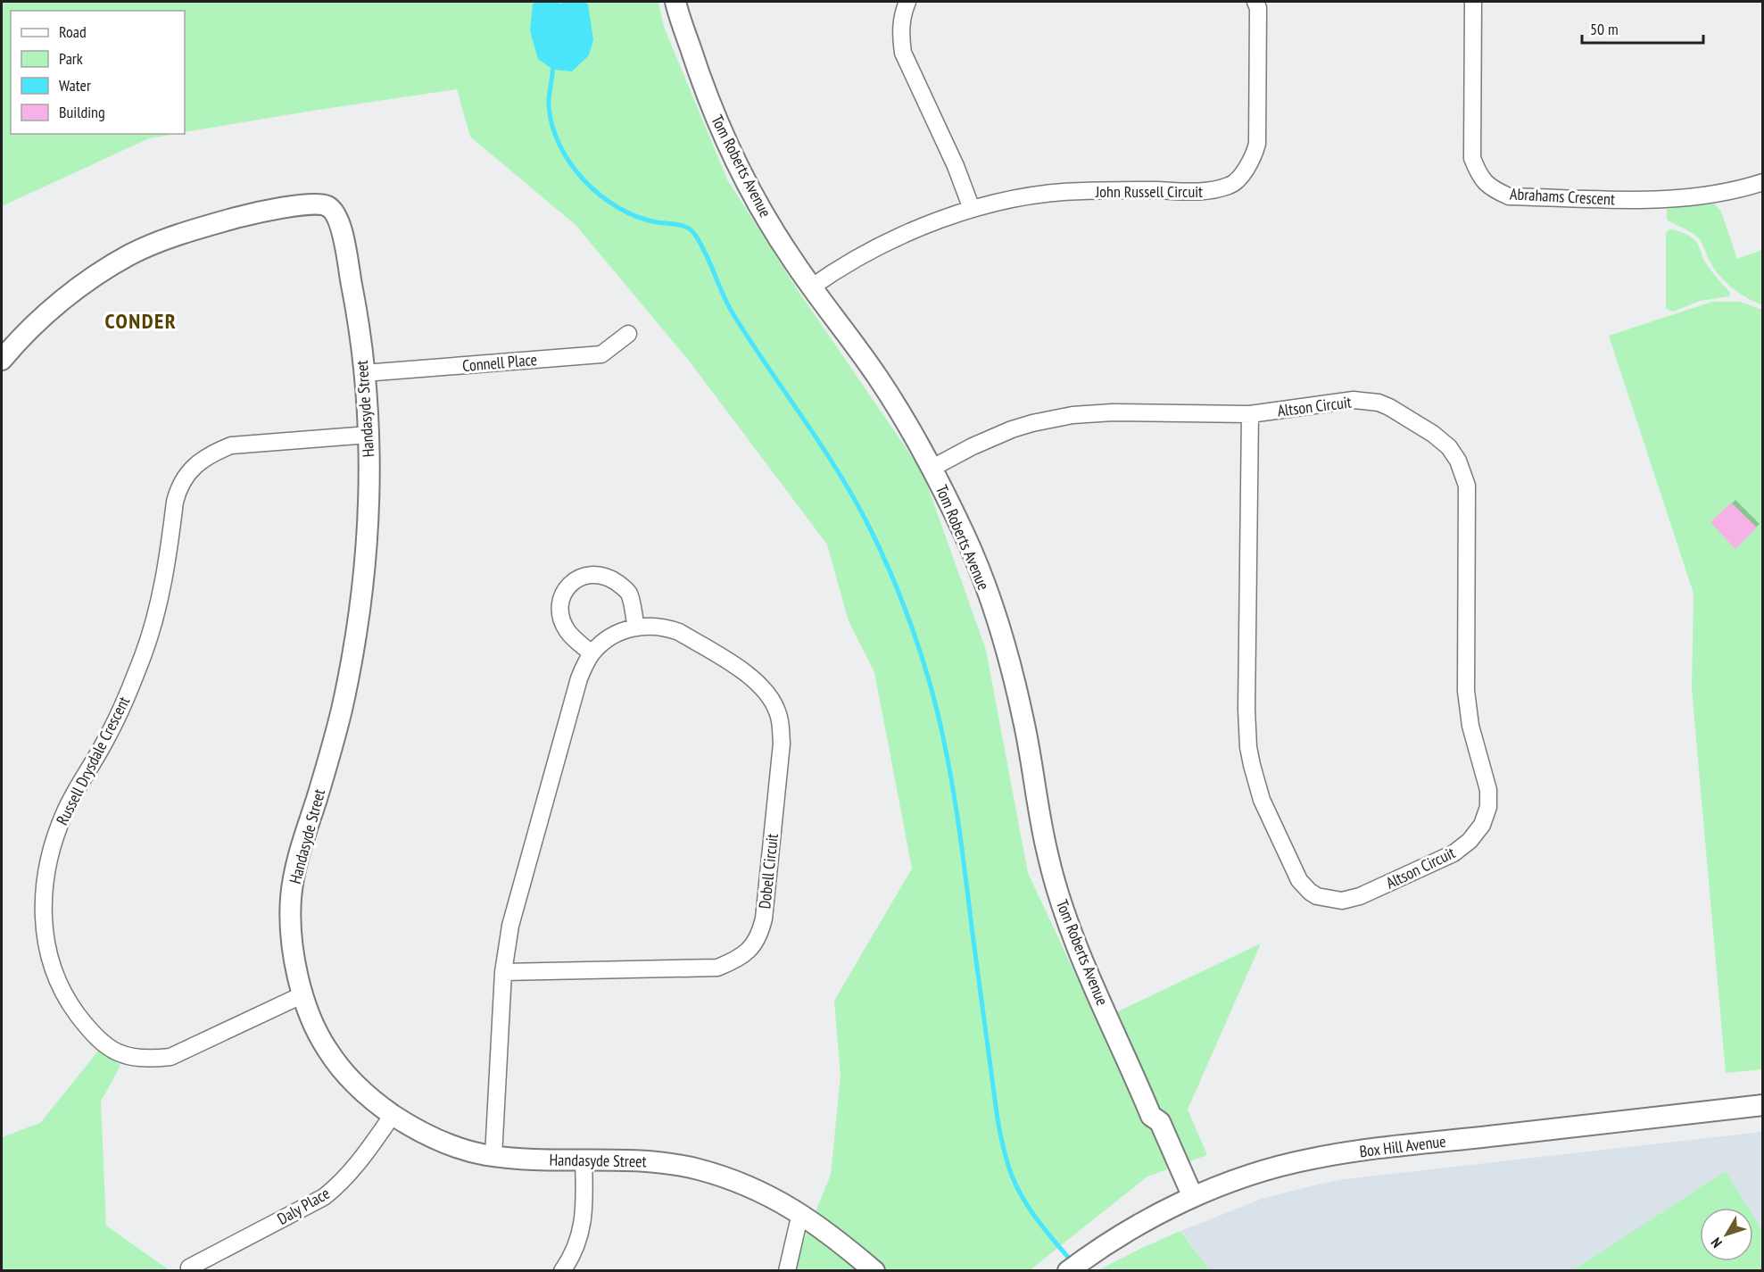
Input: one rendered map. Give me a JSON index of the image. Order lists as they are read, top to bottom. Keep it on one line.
{"streets":{"street":["Tom Roberts Avenue","John Russell Circuit","Abrahams Crescent","Connell Place","Altson Circuit","Handasyde Street","Russell Drysdale Crescent","Dobell Circuit","Box Hill Avenue","Daly Place"]},"crossings":[["Tom Roberts Avenue","John Russell Circuit"],["Tom Roberts Avenue","Altson Circuit"],["Tom Roberts Avenue","Box Hill Avenue"],["Connell Place","Handasyde Street"],["Handasyde Street","Russell Drysdale Crescent"],["Handasyde Street","Dobell Circuit"],["Handasyde Street","Daly Place"]],"districts":["CONDER"],"legend":["Road","Park","Water","Building"],"scale_bar":"50 m","north":"bottom left"}
